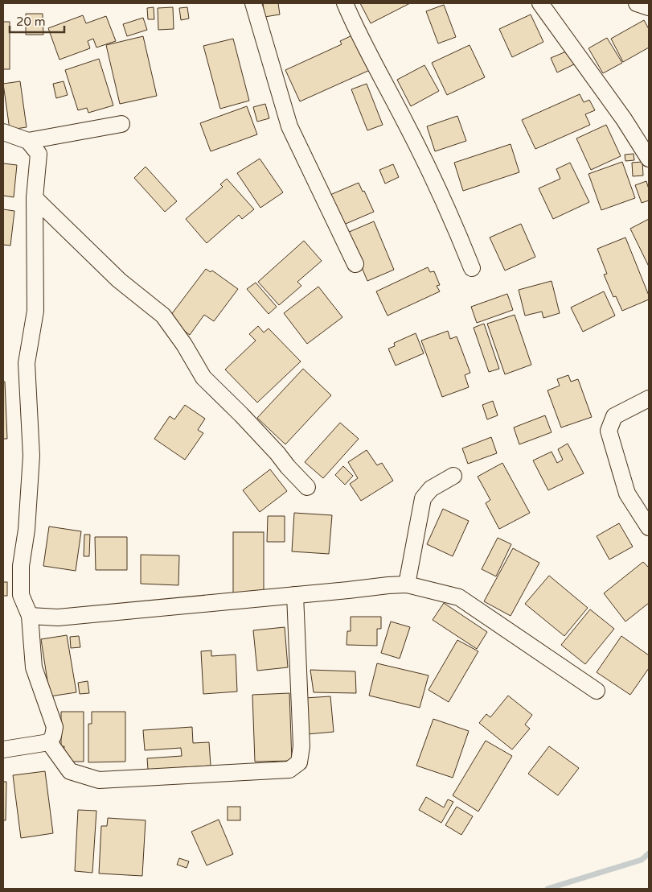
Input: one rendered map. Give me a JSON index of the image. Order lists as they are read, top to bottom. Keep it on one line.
{"scale_bar":"20 m"}
